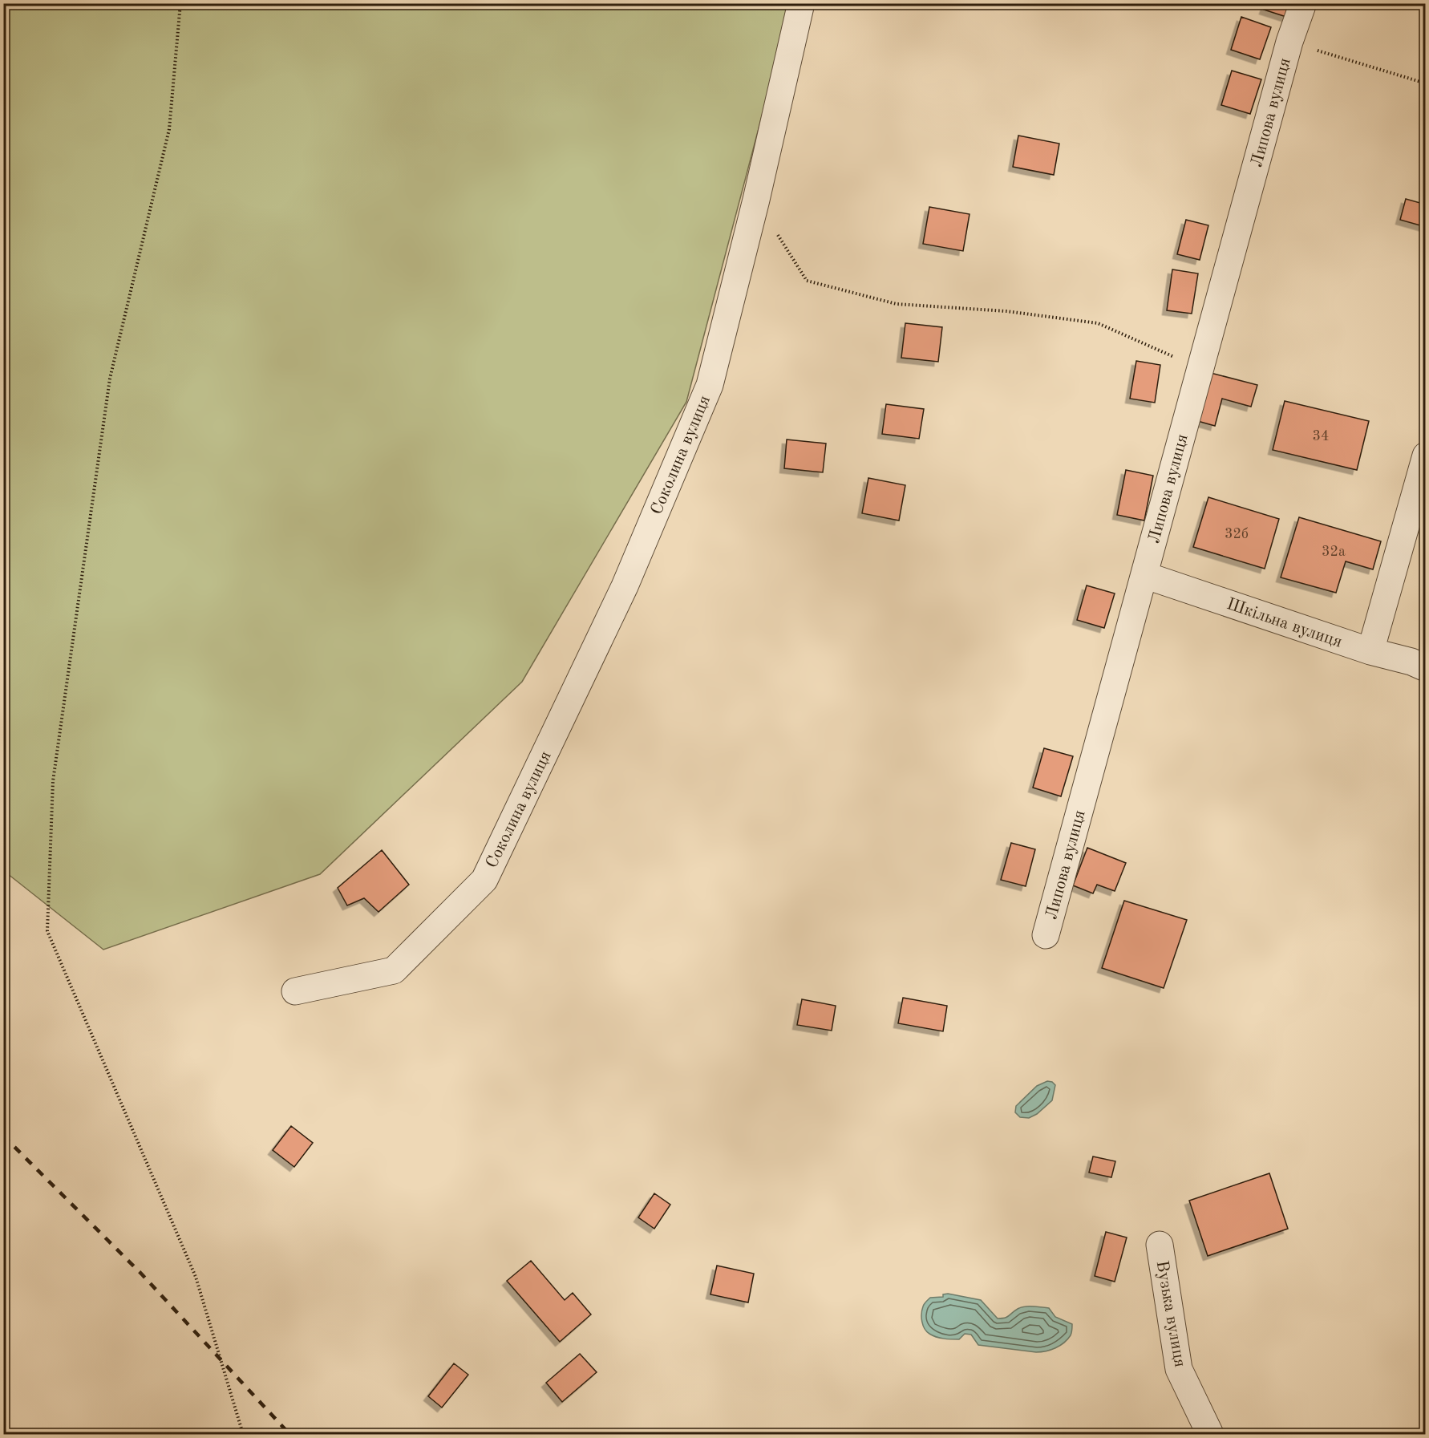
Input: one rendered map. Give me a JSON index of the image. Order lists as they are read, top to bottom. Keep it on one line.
{"streets":{"street":["Липова вулиця","Соколина вулиця","Шкільна вулиця","Вузька вулиця"]},"crossings":[["Липова вулиця","Шкільна вулиця"]],"house_numbers":["34","32б","32а"]}
